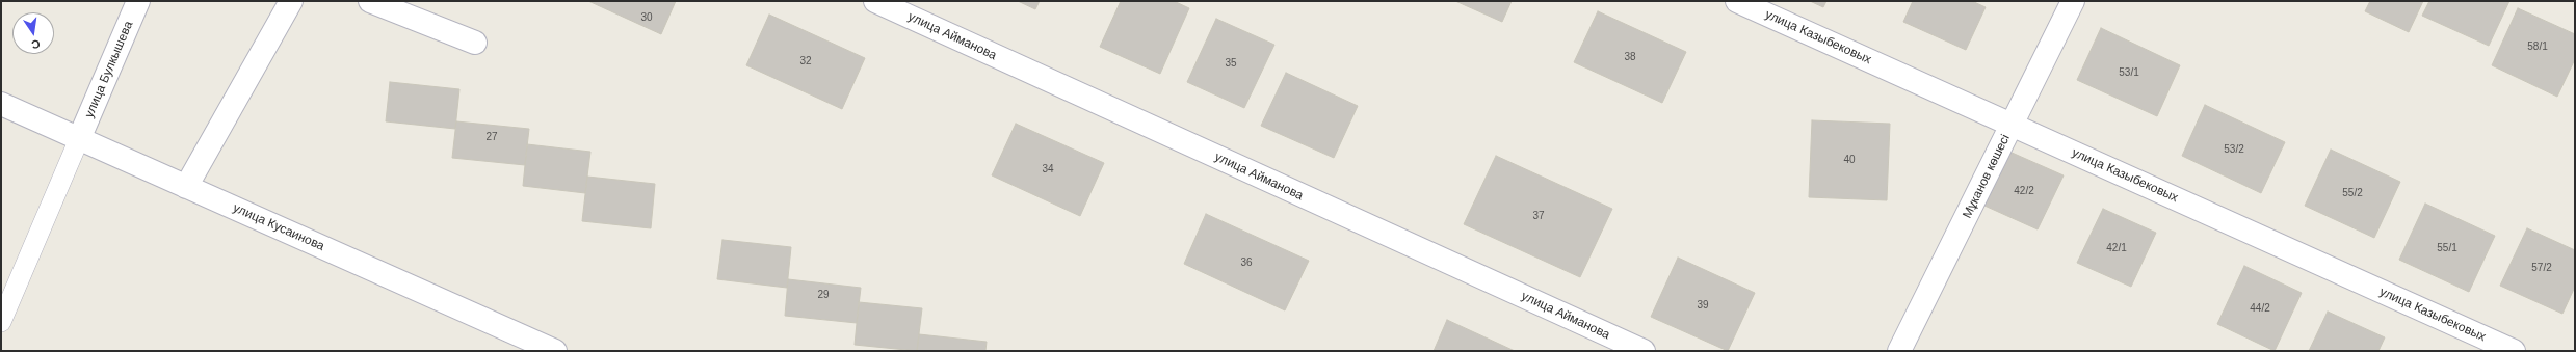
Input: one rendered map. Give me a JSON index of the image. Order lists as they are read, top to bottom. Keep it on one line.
{"streets":{"street":["улица Айманова","улица Казыбековых","улица Булкышева","Мұканов көшесі","улица Кусаинова"]},"crossings":[["улица Казыбековых","Мұканов көшесі"],["улица Булкышева","улица Кусаинова"]],"house_numbers":["30","58/1","38","32","35","53/1","27","53/2","40","34","42/2","55/2","37","42/1","55/1","36","57/2","29","39","44/2"],"north":"bottom"}
